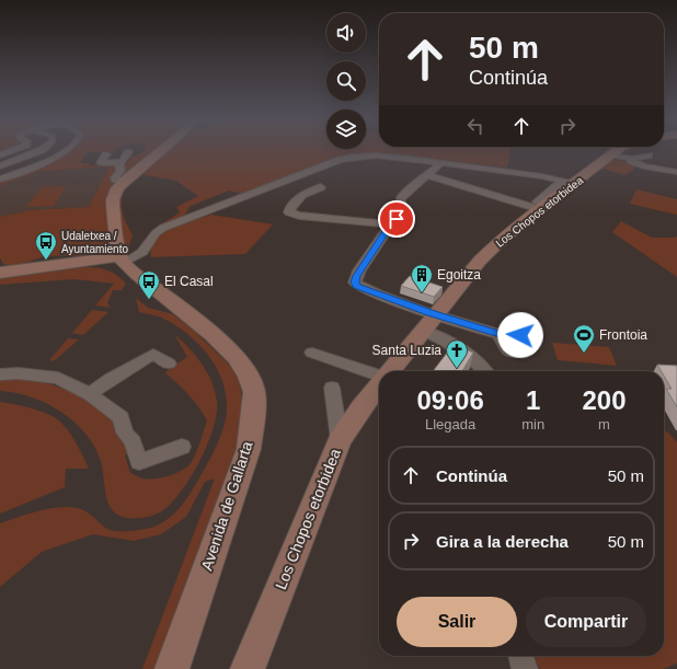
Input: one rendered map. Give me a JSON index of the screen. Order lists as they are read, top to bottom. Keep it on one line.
{"streets":{"street":["Los Chopos etorbidea","Avenida de Gallarta"]},"places":{"bus stop":["Udaletxea / Ayuntamiento","El Casal"],"building":["Egoitza"],"sports":["Frontoia"],"church":["Santa Luzia"]},"page":{"turn":["50 m","Continúa"],"eta":["09:06","Llegada","1","min","200","m"],"list":[{"name":"Continúa","value":"50 m"},{"name":"Gira a la derecha","value":"50 m"}],"buttons":["Salir","Compartir"]}}
